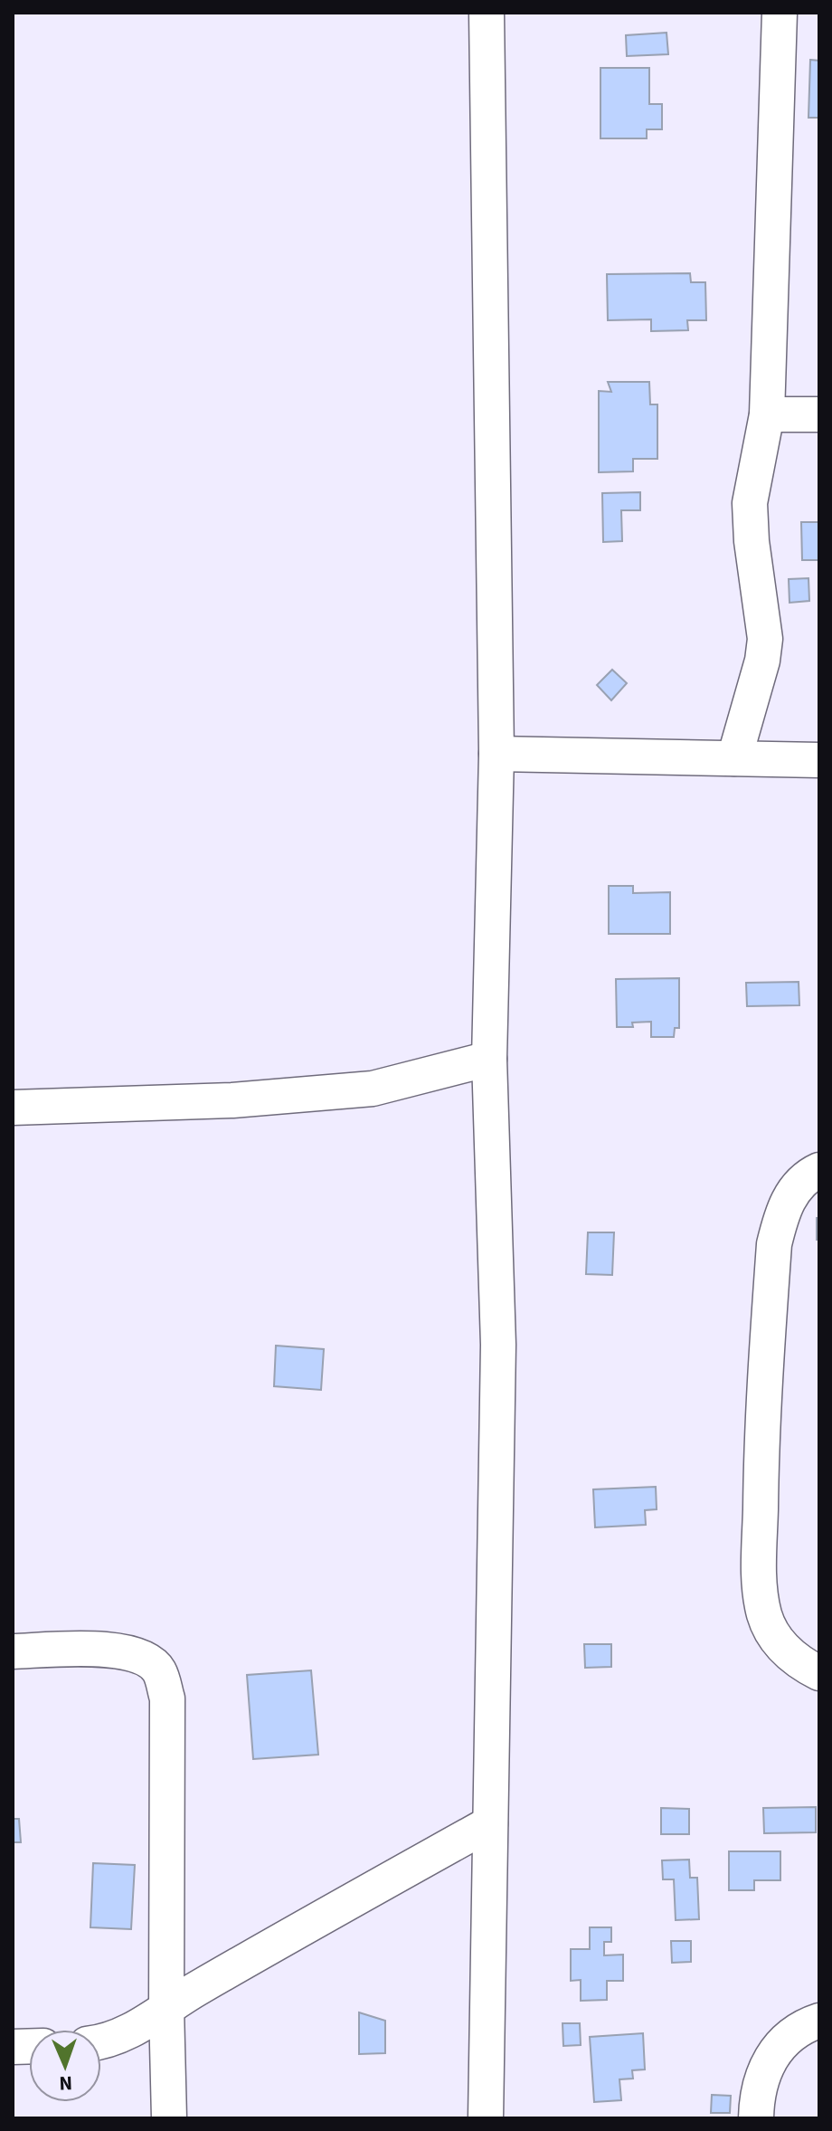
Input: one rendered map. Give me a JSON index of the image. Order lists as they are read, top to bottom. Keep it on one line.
{"north":"bottom"}
